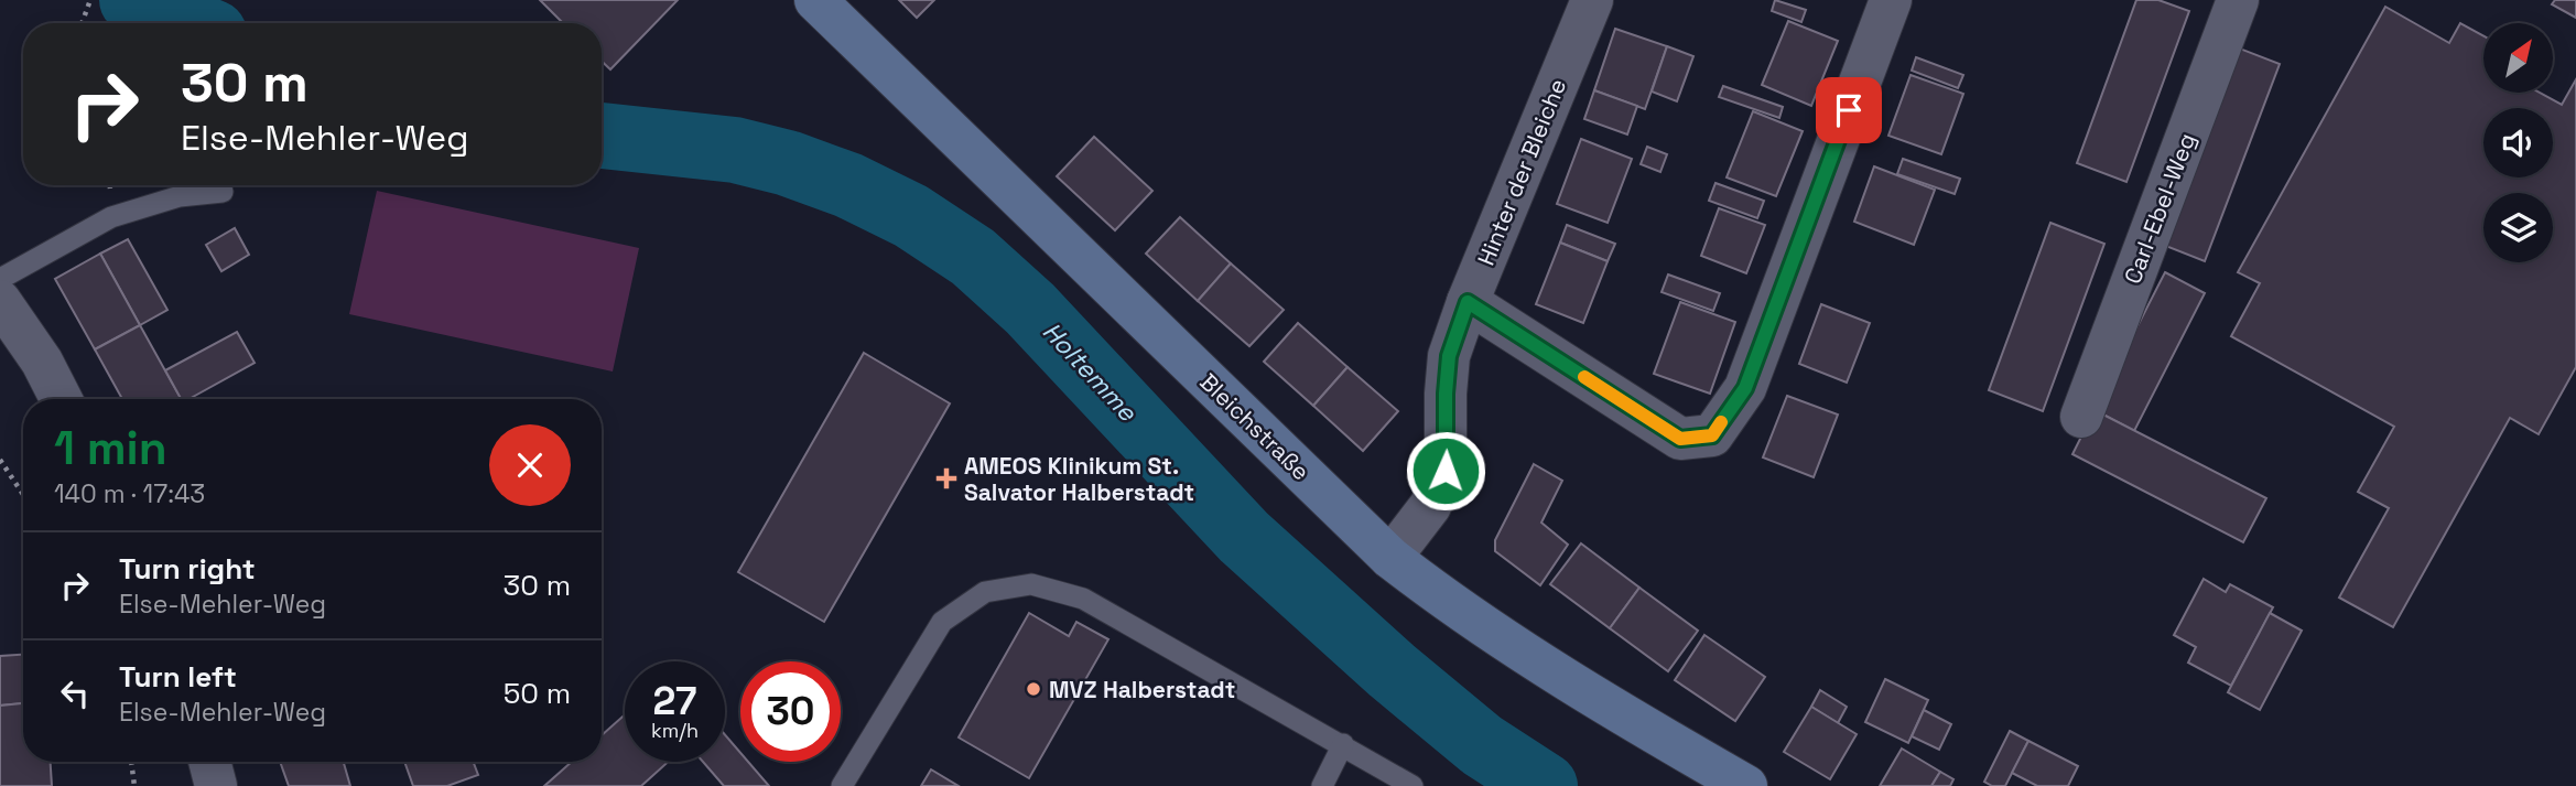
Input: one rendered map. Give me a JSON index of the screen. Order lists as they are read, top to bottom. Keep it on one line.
{"streets":{"main road":["Bleichstraße"],"street":["Hinter der Bleiche","Carl-Ebel-Weg"]},"crossings":[["Hinter der Bleiche","Bleichstraße"]],"water":["Holtemme"],"places":{"health":["AMEOS Klinikum St. Salvator Halberstadt"],"other":["MVZ Halberstadt"]},"north":"top right","page":{"turn":["30 m","Else-Mehler-Weg"],"heading":["1 min","140 m · 17:43"],"list":[{"name":"Turn right","note":"Else-Mehler-Weg","value":"30 m"},{"name":"Turn left","note":"Else-Mehler-Weg","value":"50 m"}],"speed":"27 km/h","limit":"30"}}
